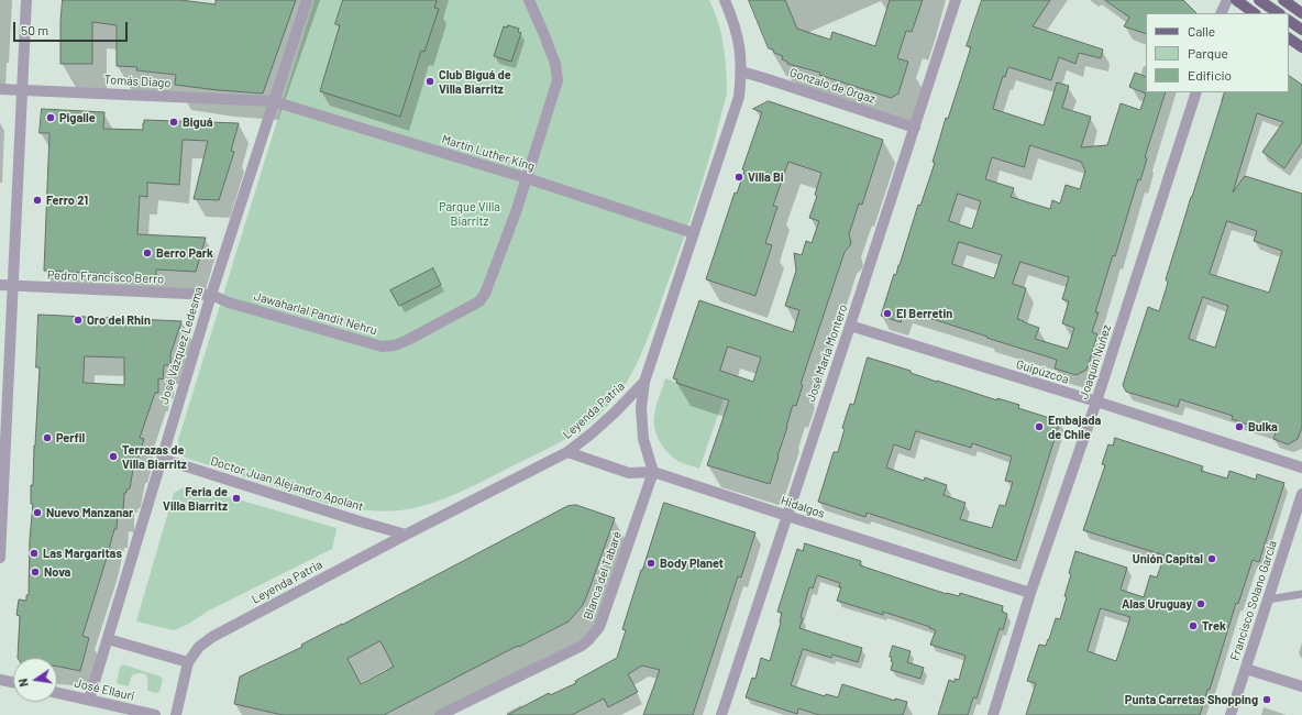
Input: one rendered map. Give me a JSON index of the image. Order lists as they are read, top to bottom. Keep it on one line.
{"streets":{"street":["Tomás Diago","Gonzalo de Orgaz","Martín Luther King","Pedro Francisco Berro","Jawaharlal Pandit Nehru","José Vázquez Ledesma","José María Montero","Joaquín Núñez","Guipúzcoa","Leyenda Patria","Doctor Juan Alejandro Apolant","Hidalgos","Blanca del Tabaré","Francisco Solano García","José Ellauri"]},"crossings":[["Tomás Diago","Martín Luther King"],["Tomás Diago","José Vázquez Ledesma"],["Gonzalo de Orgaz","José María Montero"],["Gonzalo de Orgaz","Leyenda Patria"],["Martín Luther King","Jawaharlal Pandit Nehru"],["Martín Luther King","José Vázquez Ledesma"],["Martín Luther King","Leyenda Patria"],["Pedro Francisco Berro","Jawaharlal Pandit Nehru"],["Pedro Francisco Berro","José Vázquez Ledesma"],["Jawaharlal Pandit Nehru","José Vázquez Ledesma"],["José Vázquez Ledesma","Doctor Juan Alejandro Apolant"],["José Vázquez Ledesma","José Ellauri"],["José María Montero","Guipúzcoa"],["José María Montero","Hidalgos"],["Joaquín Núñez","Guipúzcoa"],["Joaquín Núñez","Hidalgos"],["Leyenda Patria","Doctor Juan Alejandro Apolant"],["Leyenda Patria","Hidalgos"],["Hidalgos","Blanca del Tabaré"]],"parks":["Parque Villa Biarritz"],"places":["Club Biguá de Villa Biarritz","Pigalle","Biguá","Villa Bi","Ferro 21","Berro Park","El Berretin","Oro del Rhin","Embajada de Chile","Bulka","Perfil","Terrazas de Villa Biarritz","Feria de Villa Biarritz","Nuevo Manzanar","Las Margaritas","Unión Capital","Body Planet","Nova","Alas Uruguay","Trek","Punta Carretas Shopping"],"legend":["Calle","Parque","Edificio"],"scale_bar":"50 m","north":"left"}
